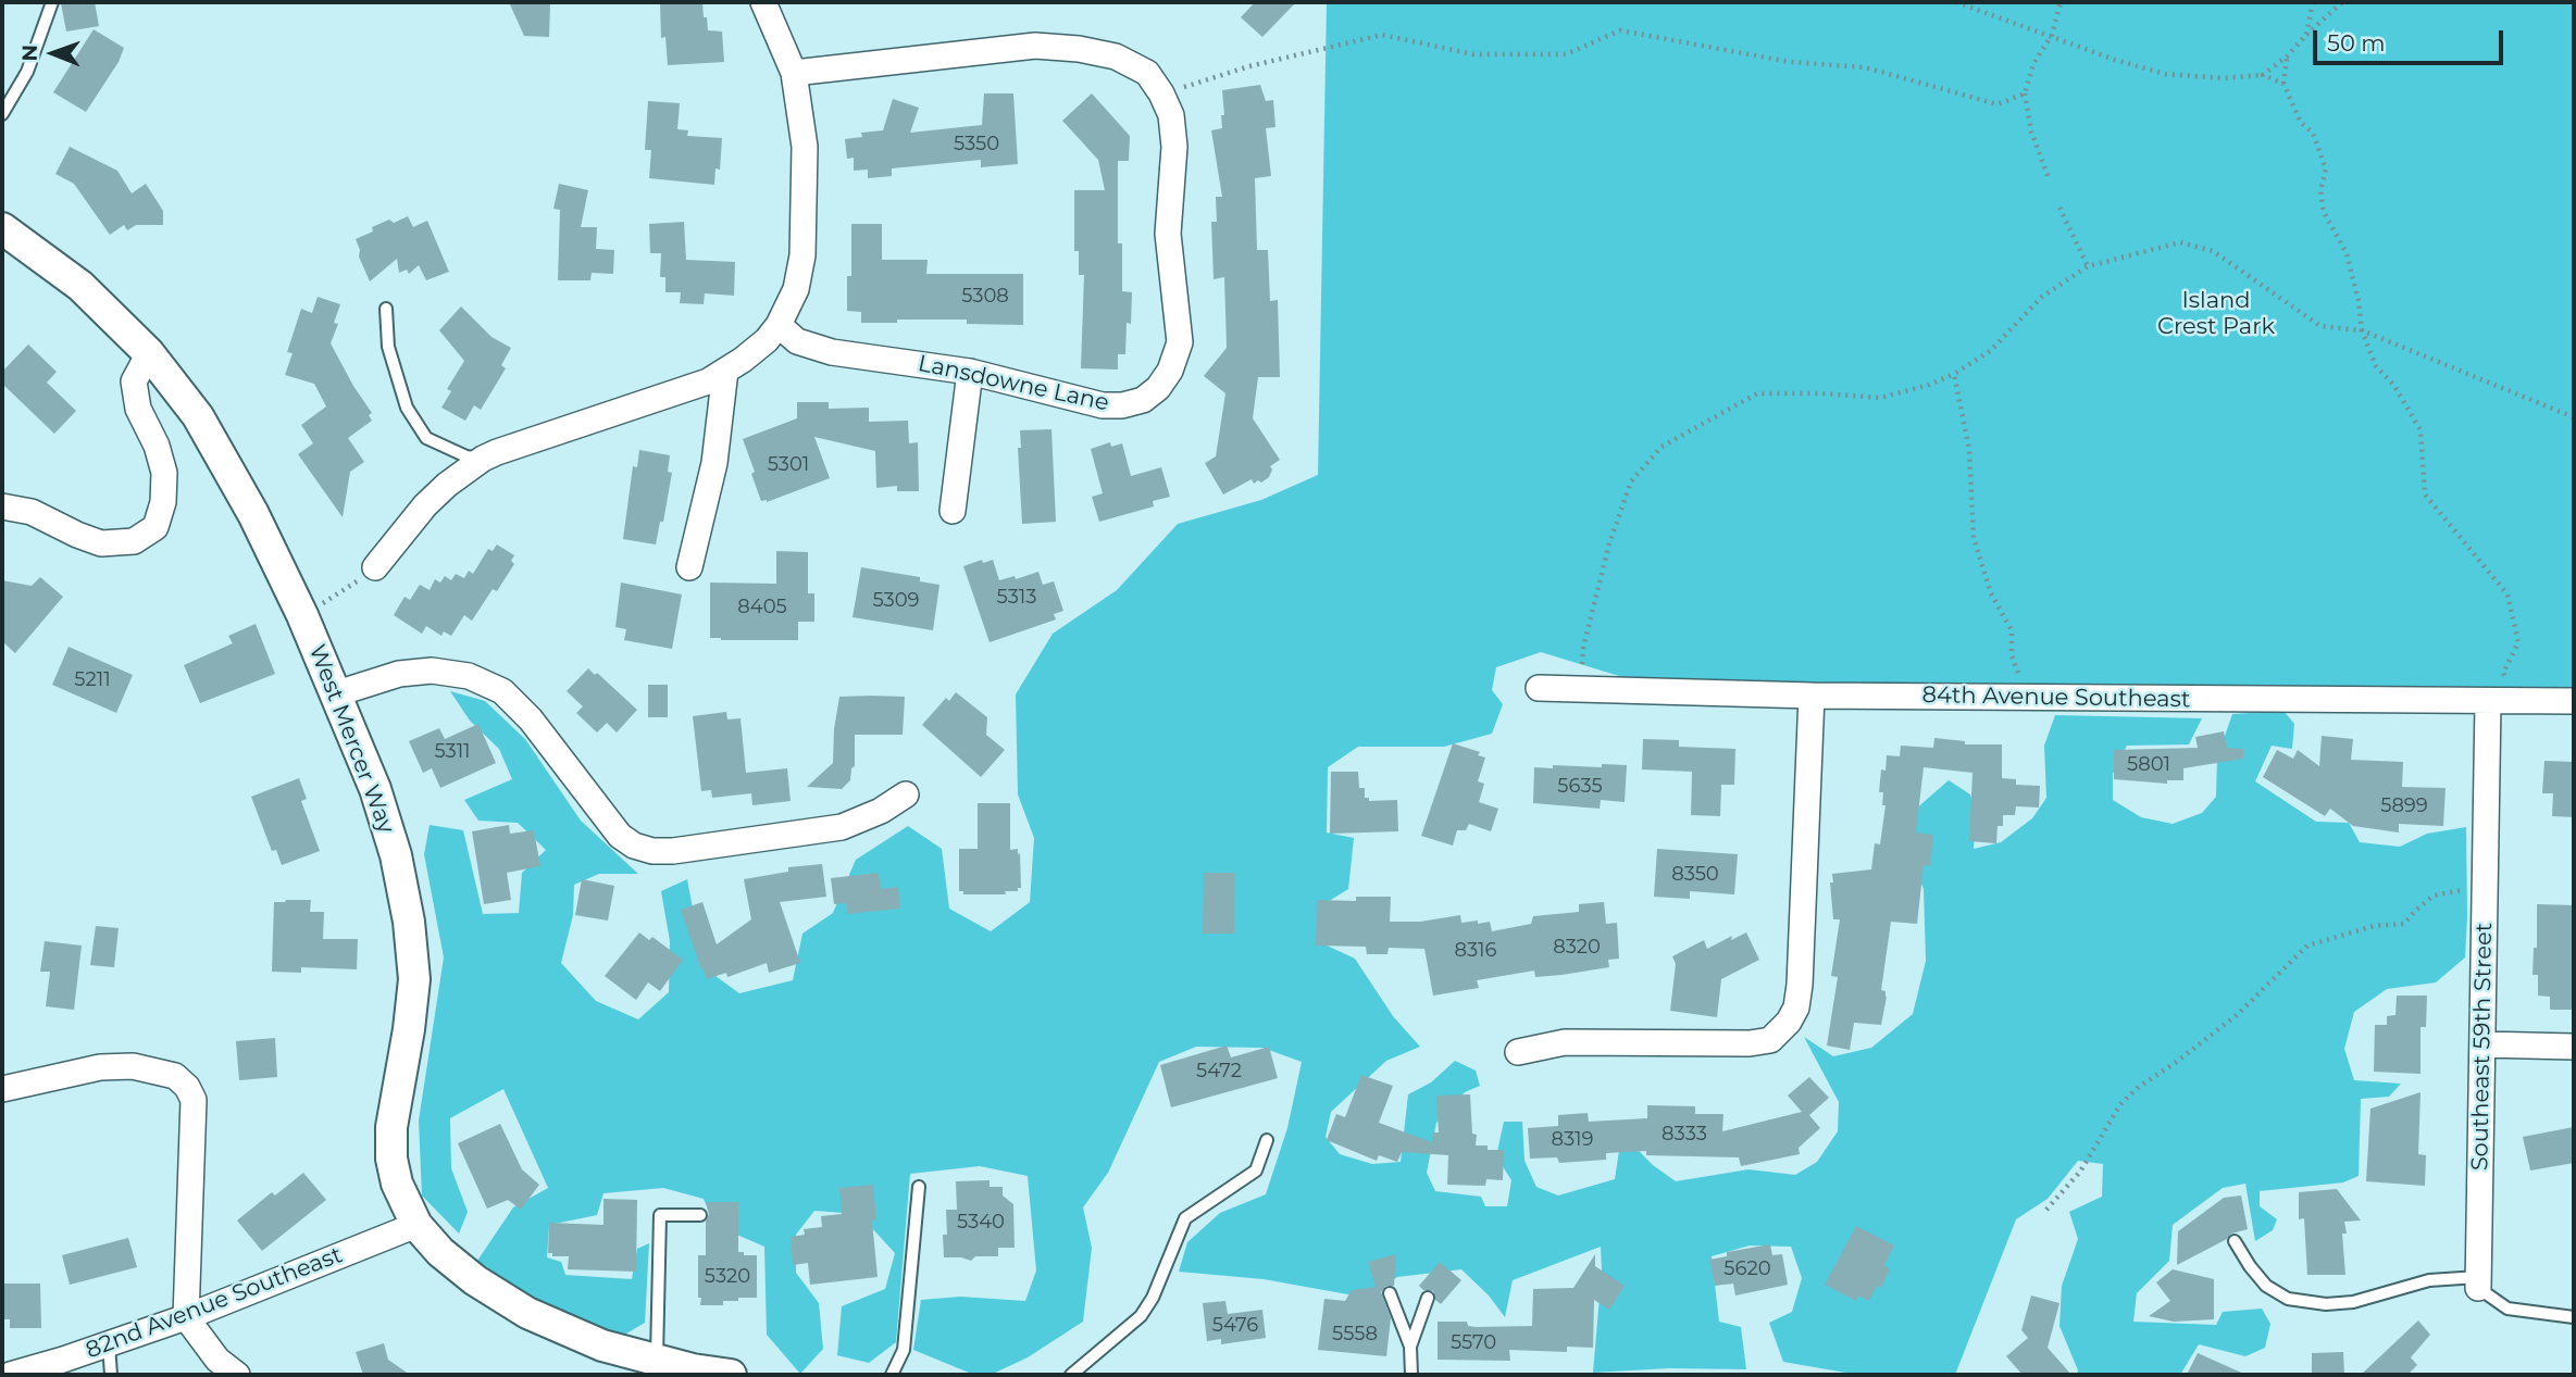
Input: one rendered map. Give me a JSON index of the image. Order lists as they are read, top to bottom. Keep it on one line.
{"streets":{"street":["Lansdowne Lane","84th Avenue Southeast","West Mercer Way","Southeast 59th Street","82nd Avenue Southeast"]},"crossings":[["84th Avenue Southeast","Southeast 59th Street"],["West Mercer Way","82nd Avenue Southeast"]],"parks":["Island Crest Park"],"house_numbers":["5350","5308","5301","5313","5309","8405","5211","5311","5801","5635","5899","8350","8320","8316","5472","8333","8319","5340","5620","5320","5476","5558","5570"],"scale_bar":"50 m","north":"left"}
